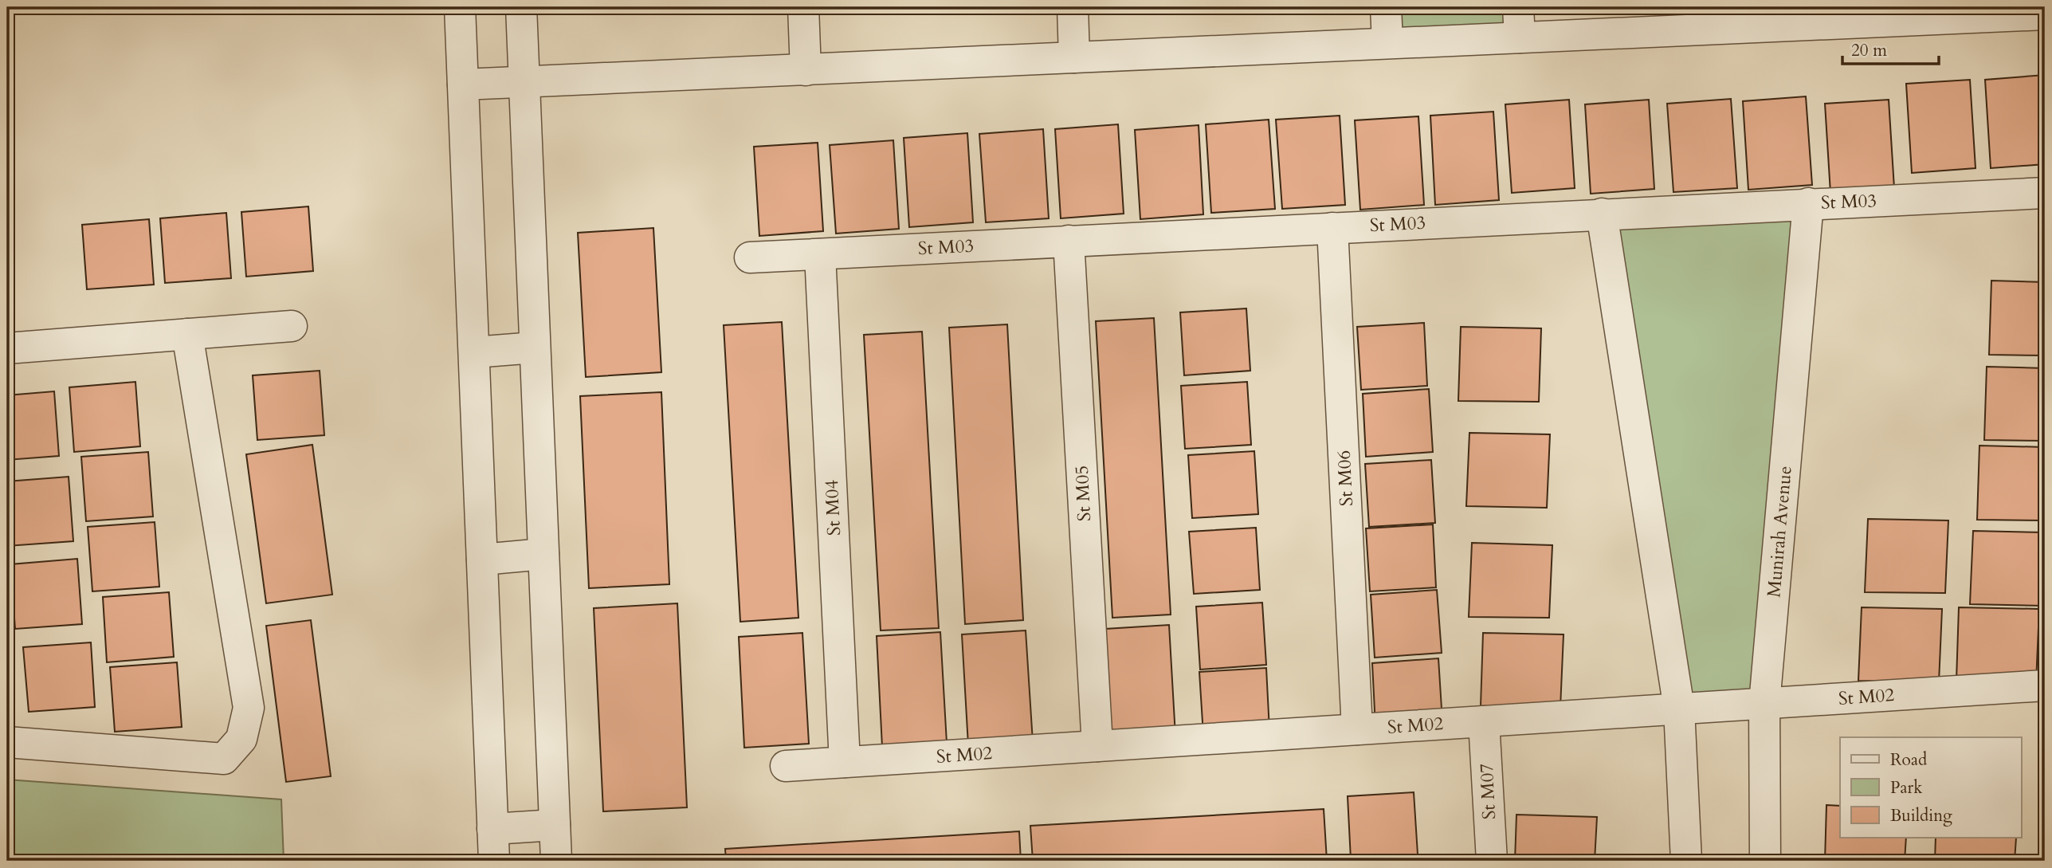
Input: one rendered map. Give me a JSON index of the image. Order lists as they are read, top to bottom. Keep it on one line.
{"streets":{"street":["St M03","St M06","St M05","St M04","Munirah Avenue","St M02","St M07"]},"crossings":[["St M03","St M06"],["St M03","St M05"],["St M03","St M04"],["St M03","Munirah Avenue"],["St M06","St M02"],["St M05","St M02"],["St M04","St M02"],["Munirah Avenue","St M02"],["St M02","St M07"]],"legend":["Road","Park","Building"],"scale_bar":"20 m"}
